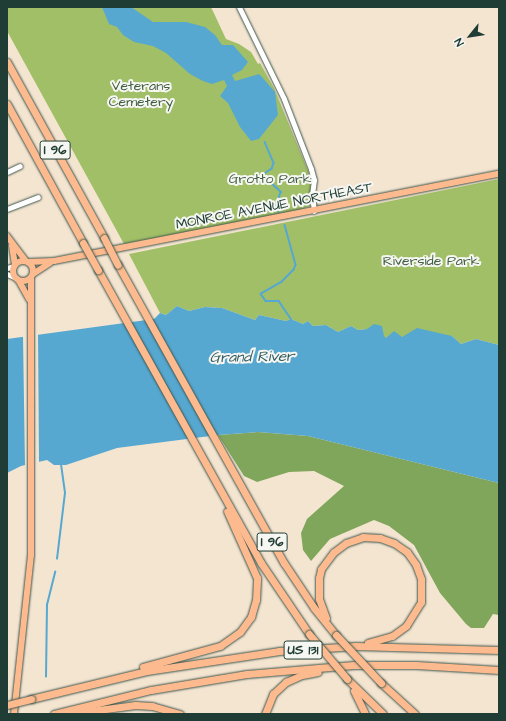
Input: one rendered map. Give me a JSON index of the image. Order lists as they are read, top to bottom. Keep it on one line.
{"streets":{"highway":["I 96","US 131"],"main road":["MONROE AVENUE NORTHEAST"]},"water":["Grand River"],"parks":["Veterans Cemetery","Grotto Park","Riverside Park"],"north":"bottom left"}
